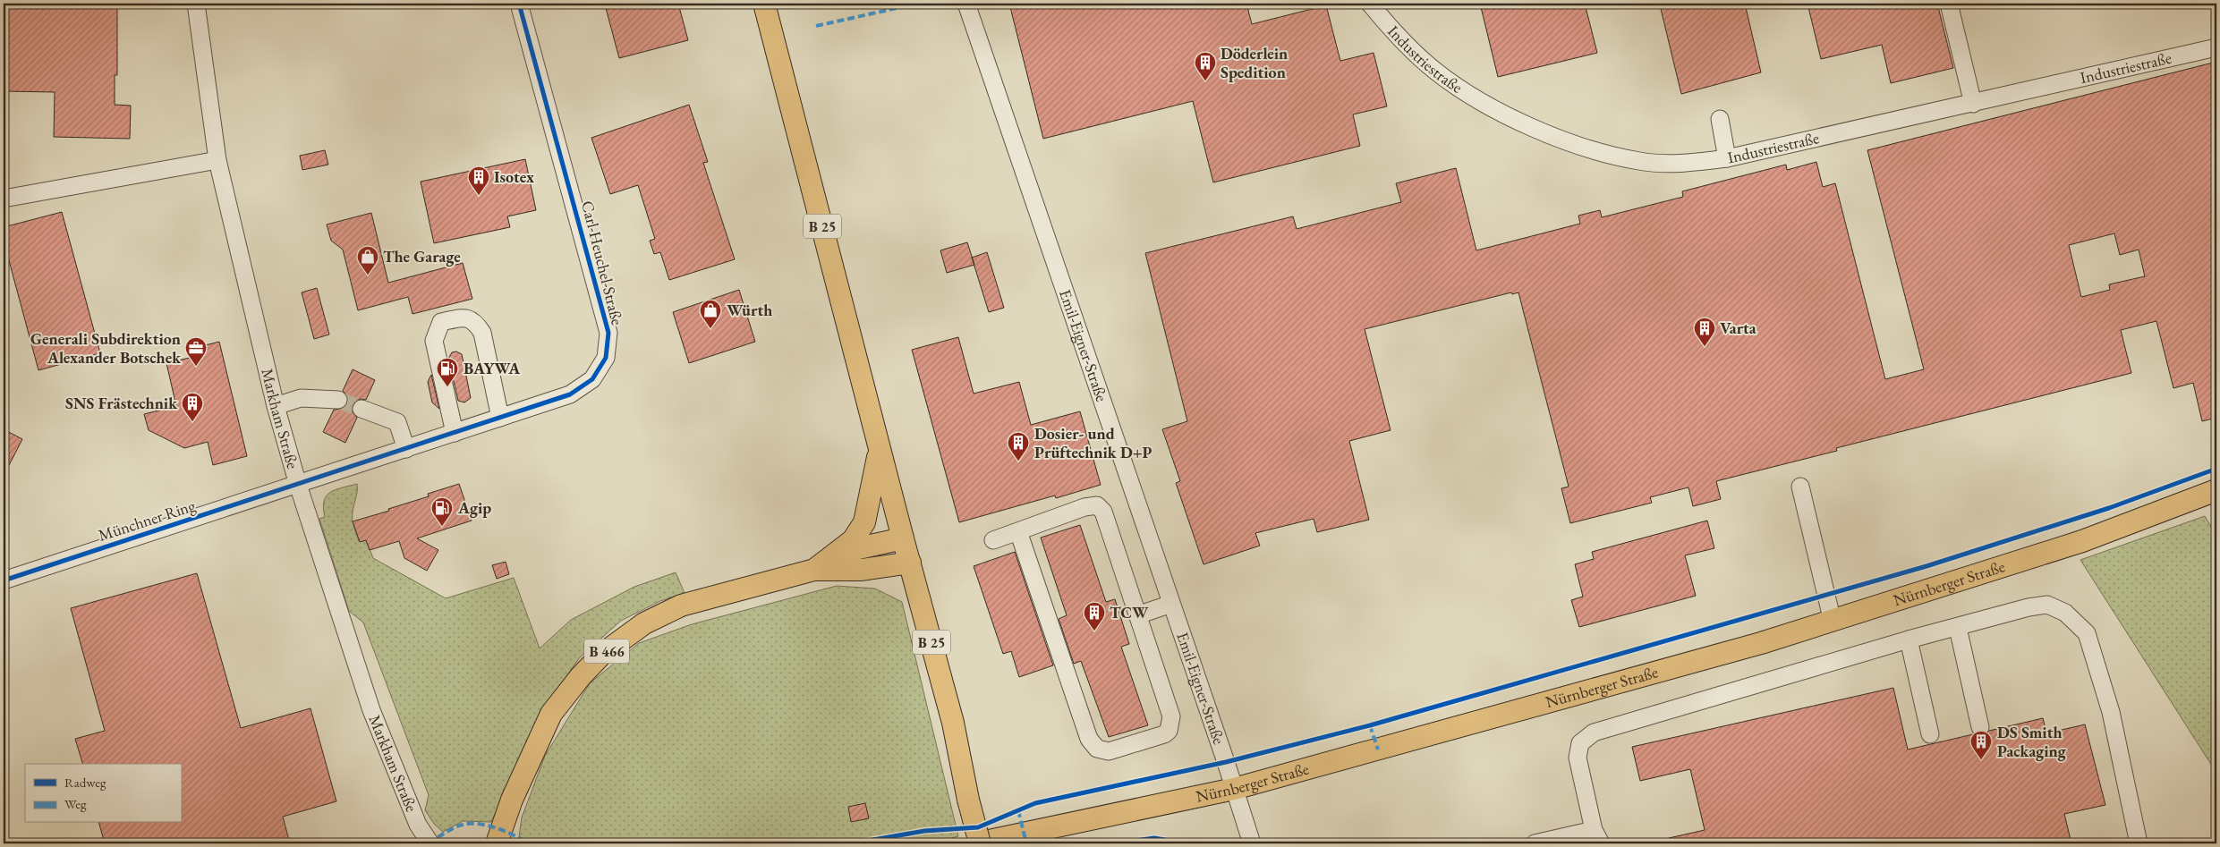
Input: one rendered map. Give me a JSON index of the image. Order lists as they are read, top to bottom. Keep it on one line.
{"streets":{"main road":["B 25","Nürnberger Straße","B 466"],"street":["Industriestraße","Carl-Heuchel-Straße","Emil-Eigner-Straße","Markham Straße","Münchner Ring"]},"crossings":[["B 25","B 466"],["Carl-Heuchel-Straße","Markham Straße"],["Carl-Heuchel-Straße","Münchner Ring"],["Emil-Eigner-Straße","Nürnberger Straße"],["Markham Straße","Münchner Ring"]],"places":{"building":["Döderlein Spedition","Isotex","Varta","SNS Frästechnik","Dosier- und Prüftechnik D+P","TCW","DS Smith Packaging"],"shop":["The Garage","Würth"],"office":["Generali Subdirektion Alexander Botschek"],"fuel station":["BAYWA","Agip"]},"legend":["Radweg","Weg"]}
